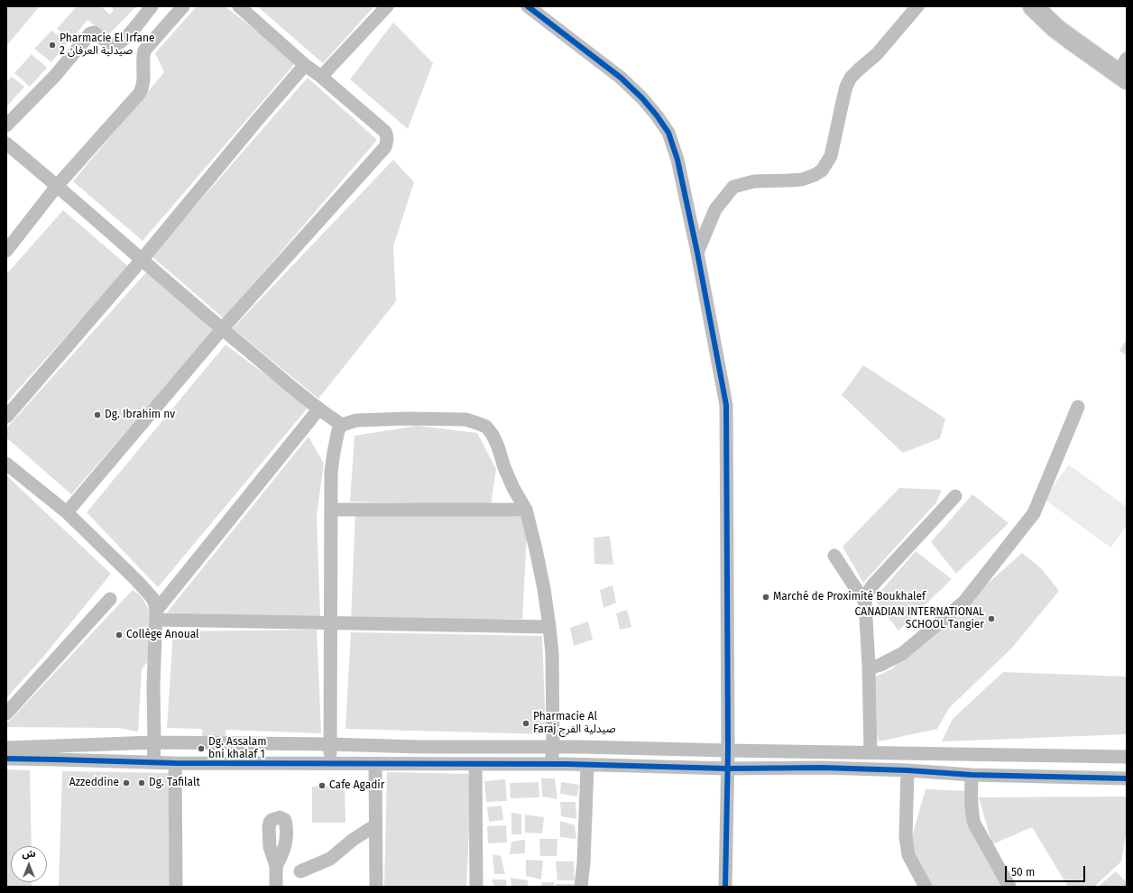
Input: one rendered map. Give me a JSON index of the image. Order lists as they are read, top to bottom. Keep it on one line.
{"places":["Pharmacie El Irfane صيدلية العرفان 2","Dg. Ibrahim nv","Marché de Proximité Boukhalef","CANADIAN INTERNATIONAL SCHOOL Tangier","Collège Anoual","Pharmacie Al Faraj صيدلية الفرج","Dg. Assalam bni khalaf 1","Azzeddine","Dg. Tafilalt","Cafe Agadir"],"scale_bar":"50 m","north":"top"}
